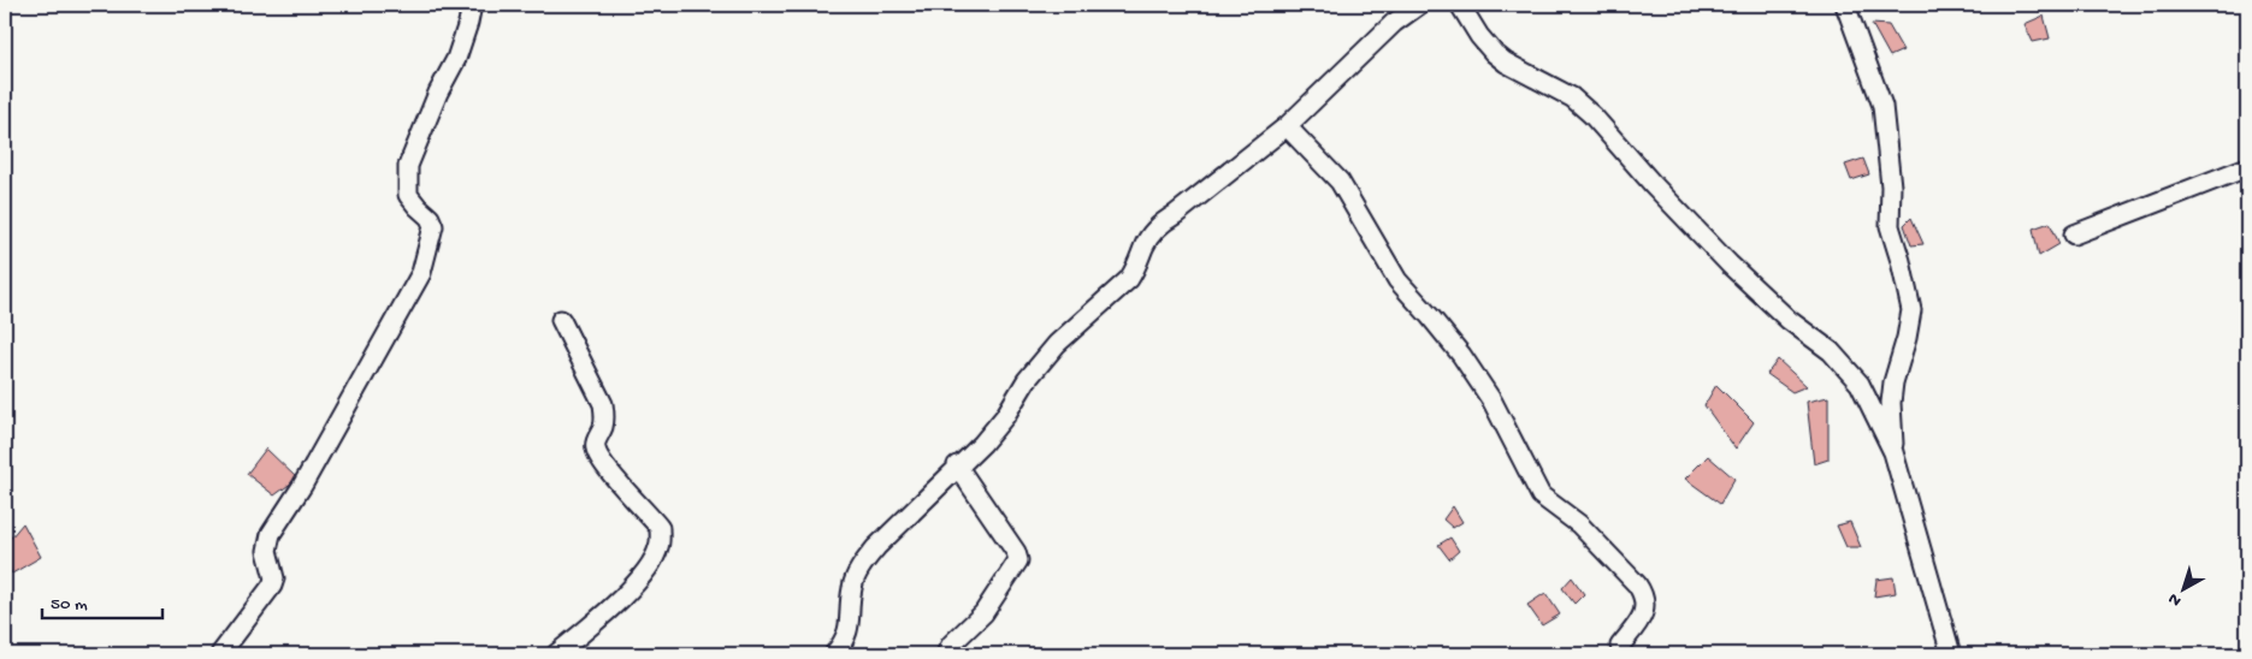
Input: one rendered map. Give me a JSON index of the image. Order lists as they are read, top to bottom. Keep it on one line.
{"scale_bar":"50 m","north":"bottom left"}
